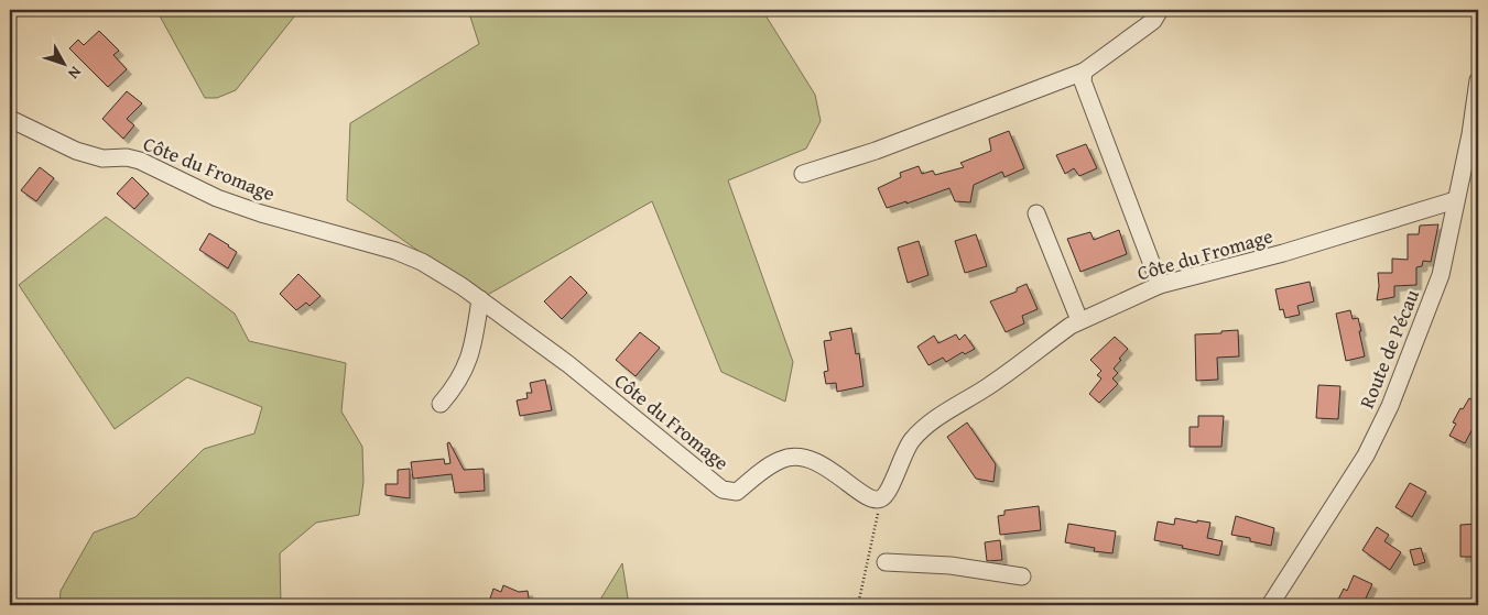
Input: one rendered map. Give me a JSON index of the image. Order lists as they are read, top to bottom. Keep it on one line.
{"streets":{"street":["Côte du Fromage","Route de Pécau"]},"crossings":[["Côte du Fromage","Route de Pécau"]],"north":"bottom right"}
